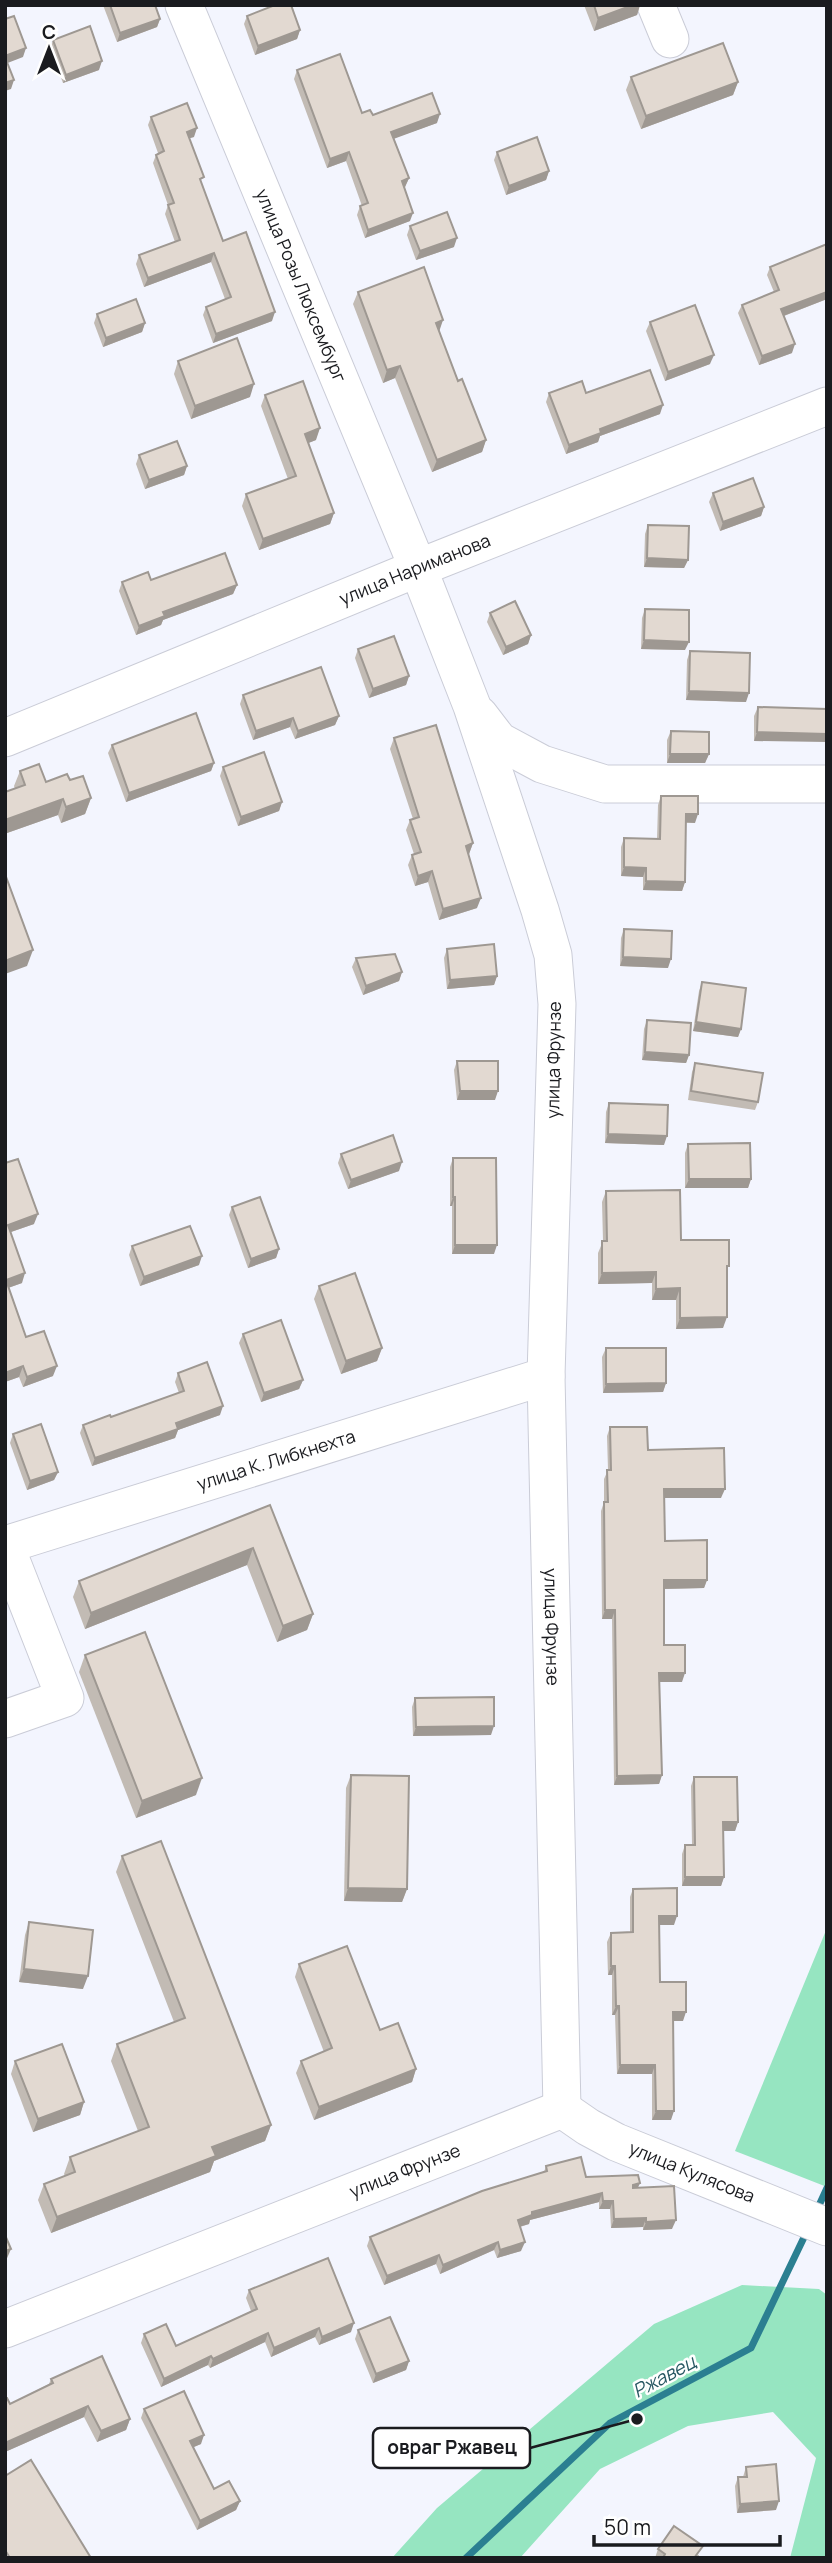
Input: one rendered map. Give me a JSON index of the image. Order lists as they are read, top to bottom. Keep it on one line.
{"streets":{"street":["улица Розы Люксембург","улица Нариманова","улица Фрунзе","улица К. Либкнехта","улица Кулясова"]},"crossings":[["улица Розы Люксембург","улица Нариманова"],["улица Розы Люксембург","улица Фрунзе"],["улица Нариманова","улица Фрунзе"],["улица Фрунзе","улица К. Либкнехта"],["улица Фрунзе","улица Кулясова"]],"water":["Ржавец"],"places":["овраг Ржавец"],"scale_bar":"50 m","north":"top"}
